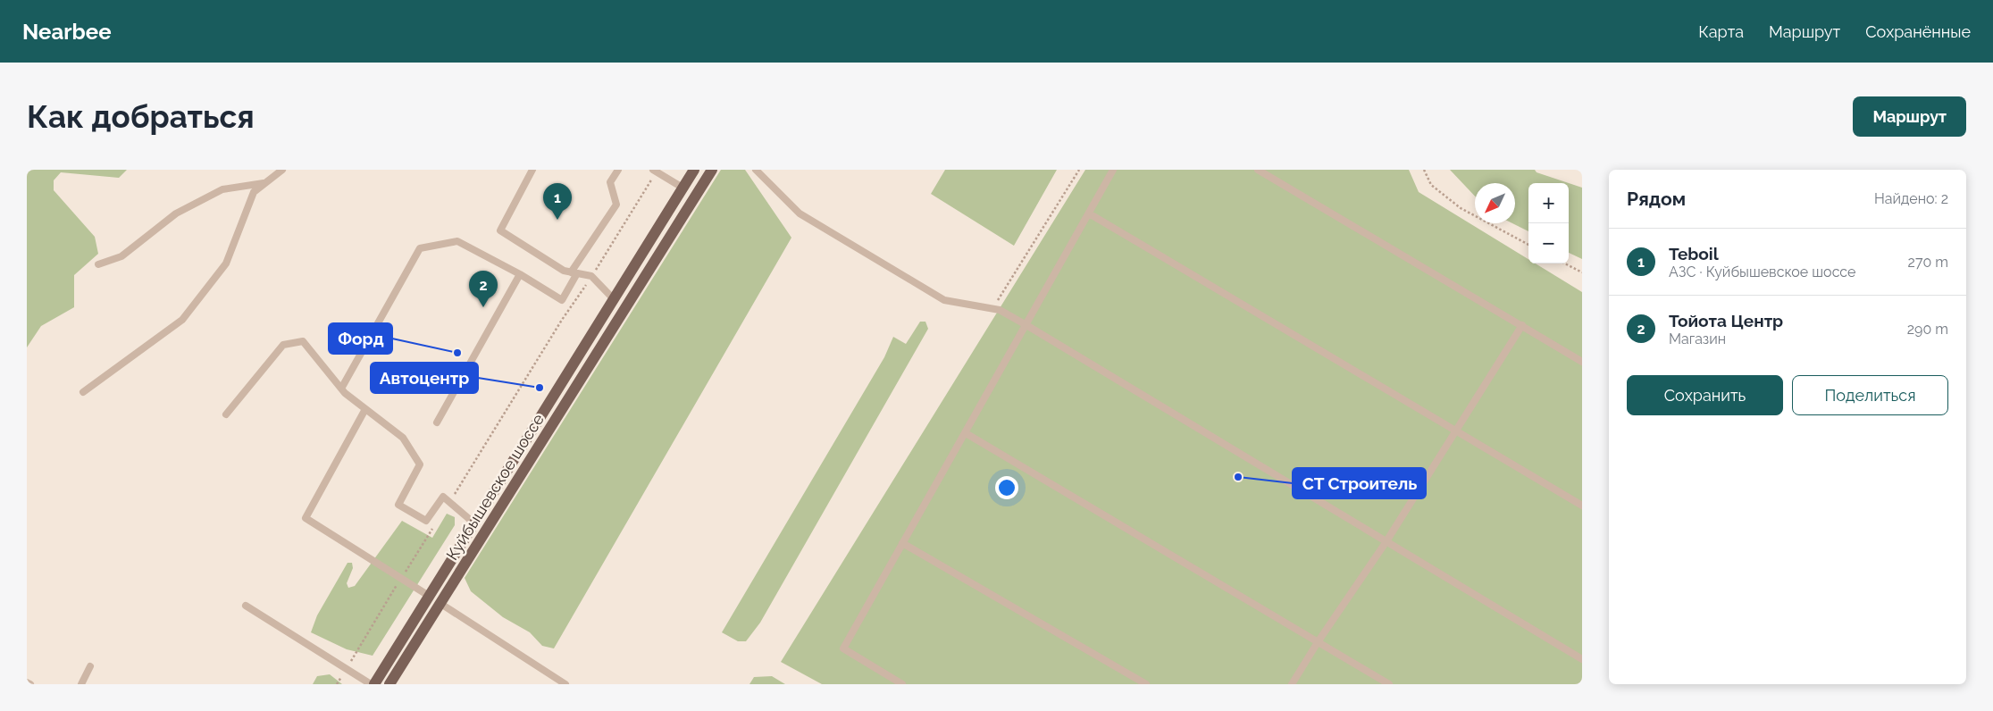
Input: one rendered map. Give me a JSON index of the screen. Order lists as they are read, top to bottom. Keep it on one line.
{"streets":{"main road":["Куйбышевское шоссе"]},"places":["Форд","Автоцентр","СТ Строитель"],"north":"bottom left","page":{"header":"Nearbee","nav":["Карта","Маршрут","Сохранённые"],"buttons":["Маршрут",["Сохранить","Поделиться"]],"title":"Как добраться","heading":["Рядом","Найдено: 2"],"map_buttons":["+","−"],"pins":["1","2"],"list":[{"mark":"1","name":"Teboil","note":"АЗС · Куйбышевское шоссе","value":"270 m"},{"mark":"2","name":"Тойота Центр","note":"Магазин","value":"290 m"}]}}
